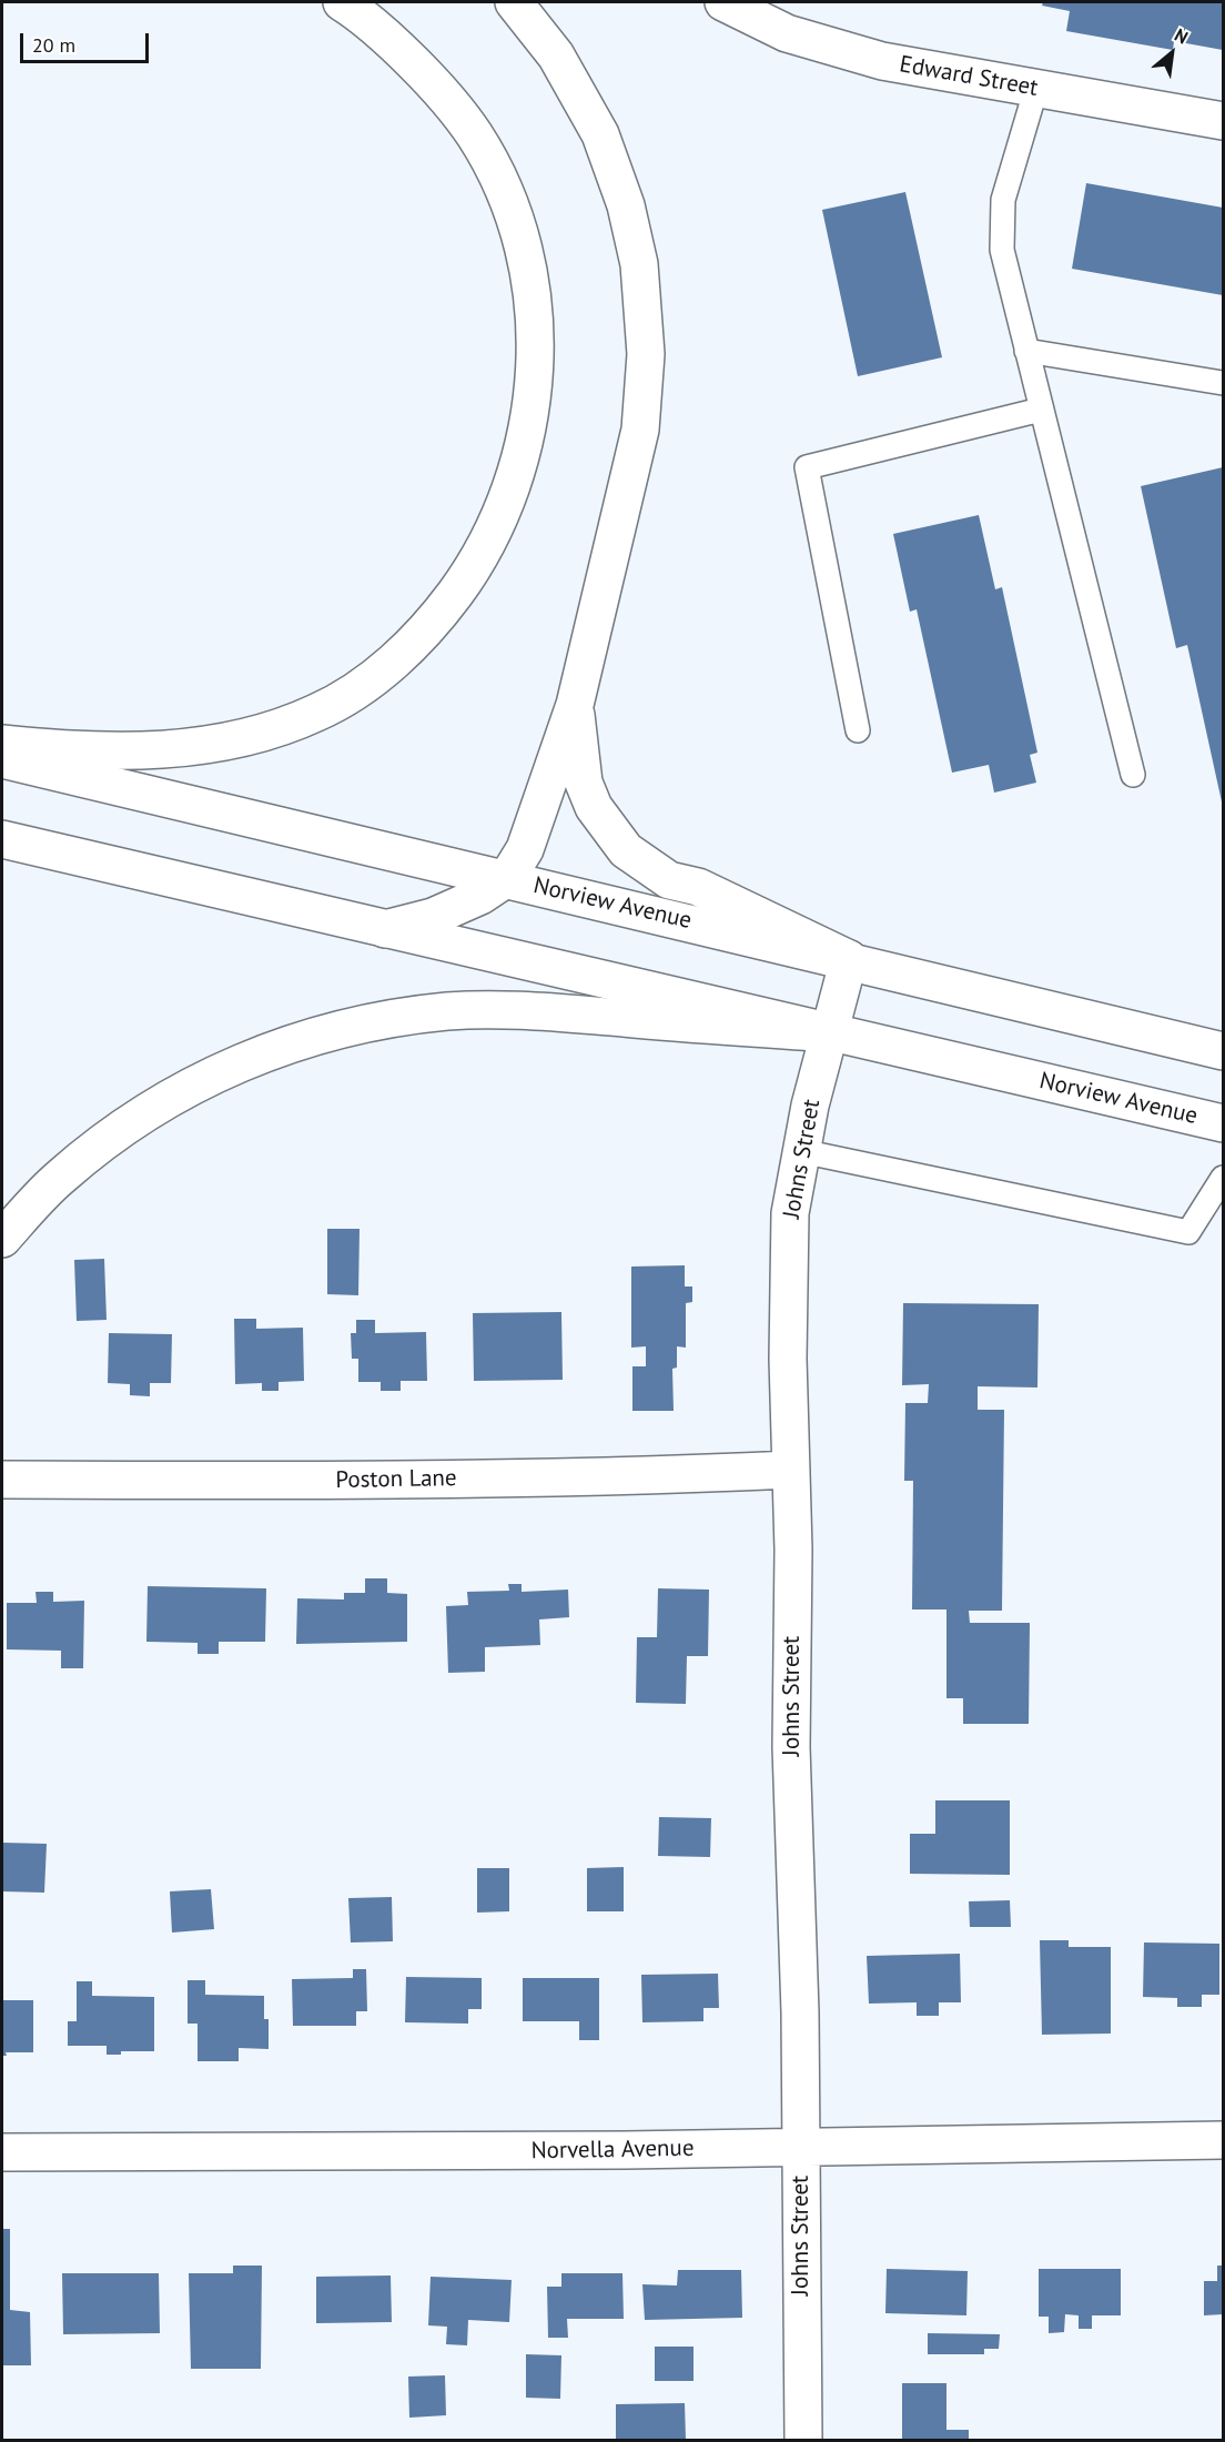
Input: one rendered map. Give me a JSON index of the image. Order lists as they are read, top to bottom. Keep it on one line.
{"streets":{"main road":["Edward Street","Norview Avenue","Johns Street","Poston Lane","Norvella Avenue"]},"crossings":[["Norview Avenue","Johns Street"],["Johns Street","Poston Lane"],["Johns Street","Norvella Avenue"]],"scale_bar":"20 m","north":"top right"}
